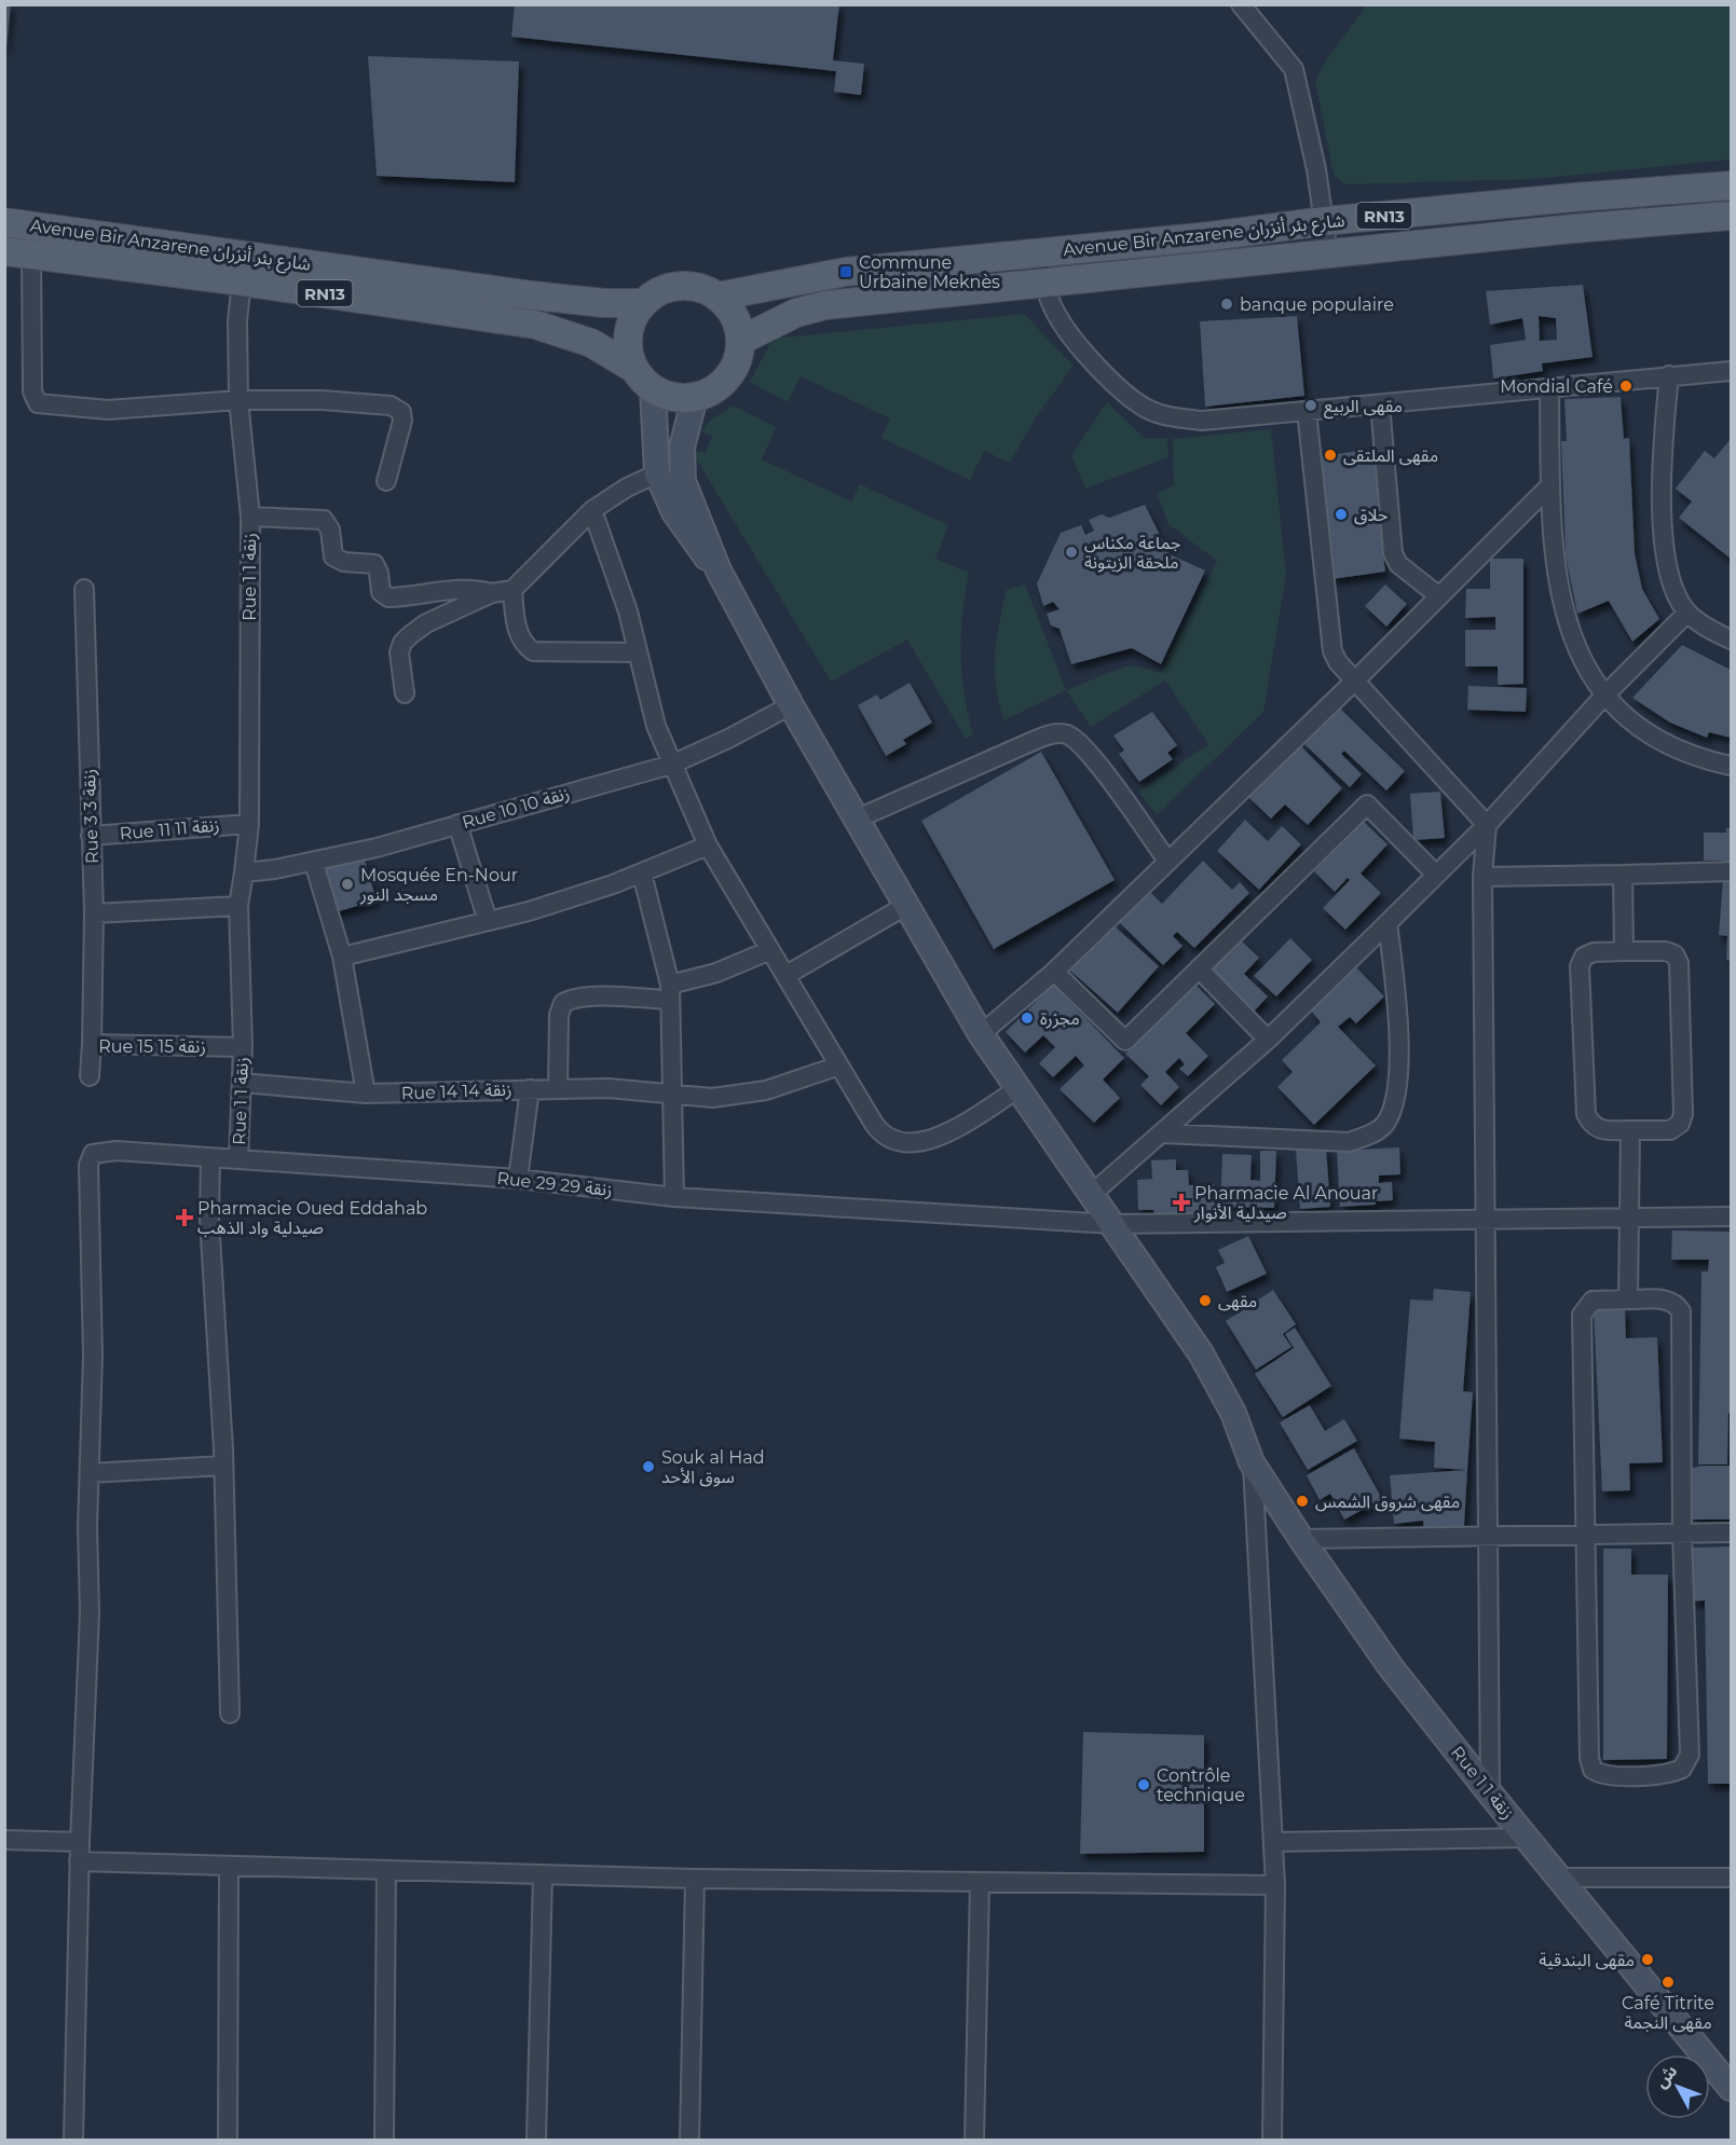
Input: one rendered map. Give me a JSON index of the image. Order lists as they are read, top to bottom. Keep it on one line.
{"streets":{"main road":["RN13","Avenue Bir Anzarene شارع بئر أنزران"],"street":["Rue 1 زنقة 1","Rue 10 زنقة 10","Rue 3 زنقة 3","Rue 11 زنقة 11","Rue 15 زنقة 15","Rue 14 زنقة 14","Rue 29 زنقة 29"]},"crossings":[["Avenue Bir Anzarene شارع بئر أنزران","Rue 1 زنقة 1"],["Rue 1 زنقة 1","Rue 10 زنقة 10"],["Rue 1 زنقة 1","Rue 11 زنقة 11"],["Rue 1 زنقة 1","Rue 15 زنقة 15"],["Rue 1 زنقة 1","Rue 14 زنقة 14"],["Rue 1 زنقة 1","Rue 29 زنقة 29"],["Rue 10 زنقة 10","Rue 3 زنقة 3"],["Rue 3 زنقة 3","Rue 11 زنقة 11"],["Rue 3 زنقة 3","Rue 15 زنقة 15"]],"places":{"transit":["Commune Urbaine Meknès"],"other":["banque populaire","Mondial Café","مقهى الربيع","مقهى الملتقى","حلاق","جماعة مكناس ملحقة الزيتونة","Mosquée En-Nour مسجد النور","مجزرة","مقهى","Souk al Had سوق الأحد","مقهى شروق الشمس","Contrôle technique","مقهى البندقية","Café Titrite مقهى النجمة"],"health":["Pharmacie Al Anouar صيدلية الأنوار","Pharmacie Oued Eddahab صيدلية واد الذهب"]},"north":"top left"}
